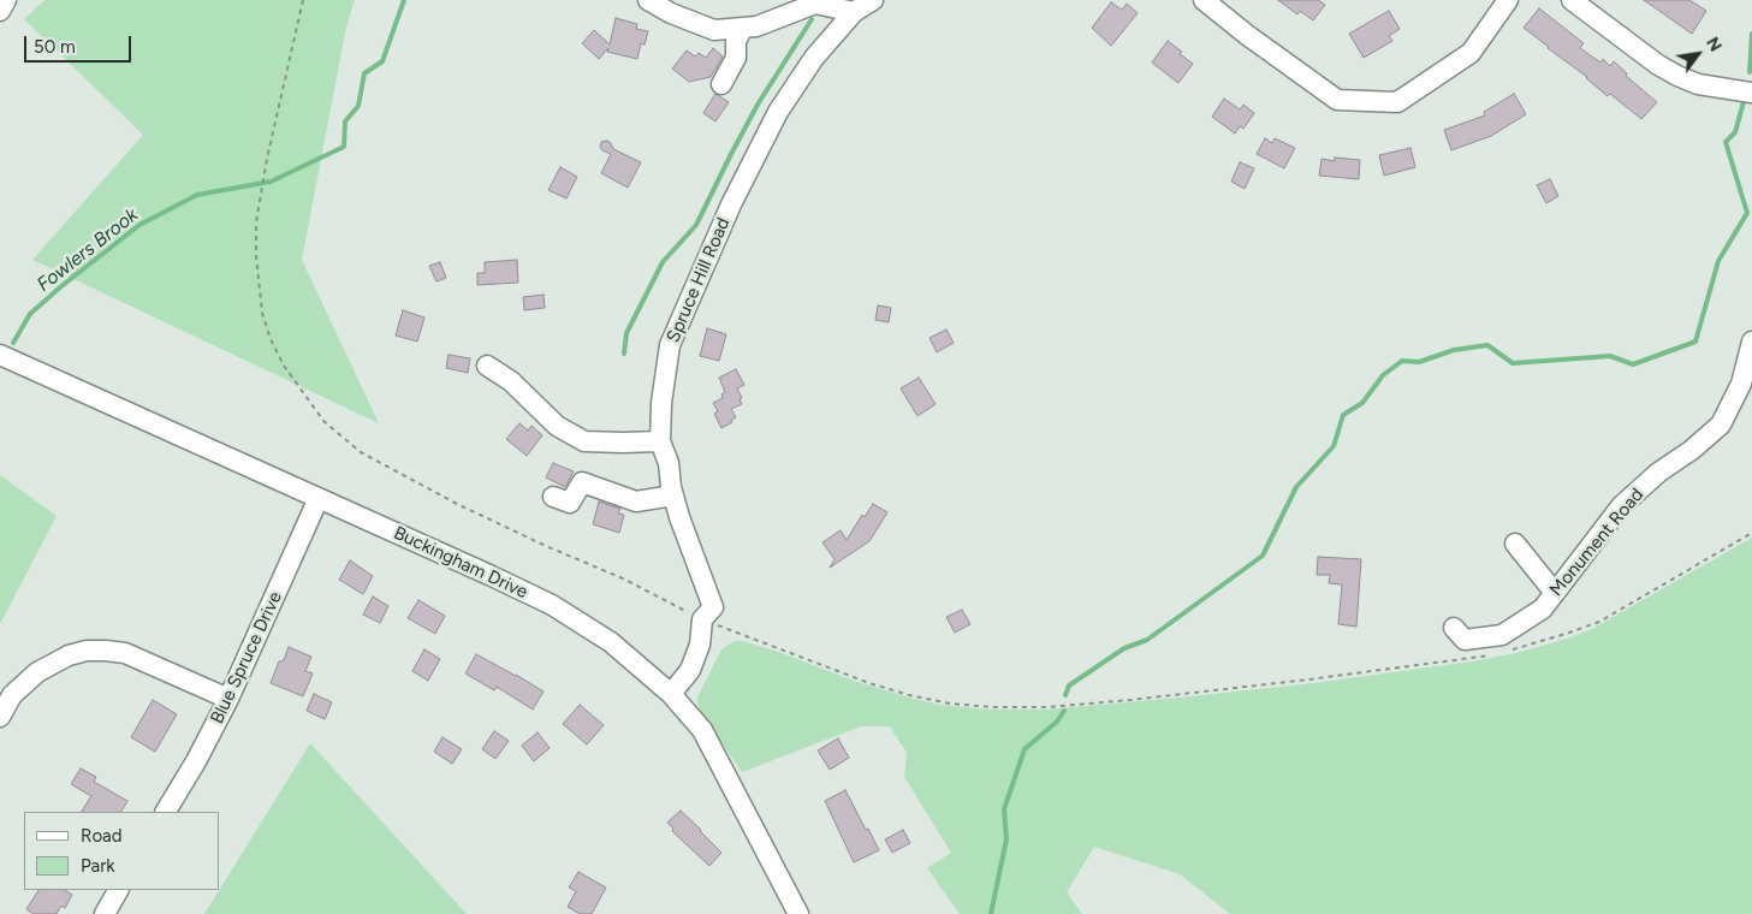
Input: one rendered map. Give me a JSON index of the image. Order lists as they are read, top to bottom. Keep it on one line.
{"streets":{"street":["Spruce Hill Road","Monument Road","Buckingham Drive","Blue Spruce Drive"]},"crossings":[["Spruce Hill Road","Buckingham Drive"],["Buckingham Drive","Blue Spruce Drive"]],"water":["Fowlers Brook"],"legend":["Road","Park"],"scale_bar":"50 m","north":"top right"}
